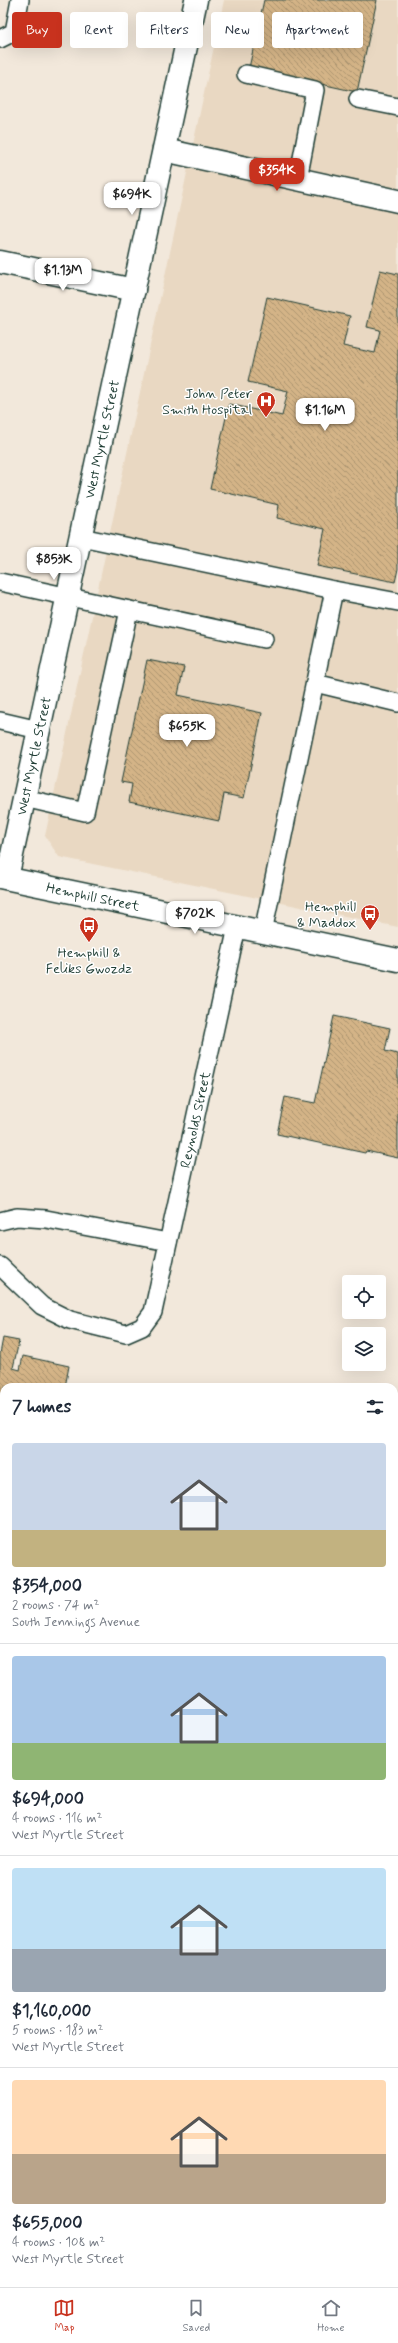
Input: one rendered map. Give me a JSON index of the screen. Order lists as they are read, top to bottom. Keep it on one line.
{"streets":{"street":["West Myrtle Street","Hemphill Street"],"lane":["Reynolds Street"]},"crossings":[["West Myrtle Street","Hemphill Street"],["Hemphill Street","Reynolds Street"]],"places":{"hospital":["John Peter Smith Hospital"],"bus stop":["Hemphill & Maddox","Hemphill & Feliks Gwozdz"]},"page":{"chip":["Buy","Rent","Filters","New","Apartment"],"price":["$354K","$694K","$1.13M","$1.16M","$853K","$655K","$702K"],"heading":"7 homes","list":[{"name":"$354,000","note":"2 rooms · 74 m² · South Jennings Avenue"},{"name":"$694,000","note":"4 rooms · 116 m² · West Myrtle Street"},{"name":"$1,160,000","note":"5 rooms · 183 m² · West Myrtle Street"},{"name":"$655,000","note":"4 rooms · 108 m² · West Myrtle Street"}],"tabs":["Map","Saved","Home"]}}
